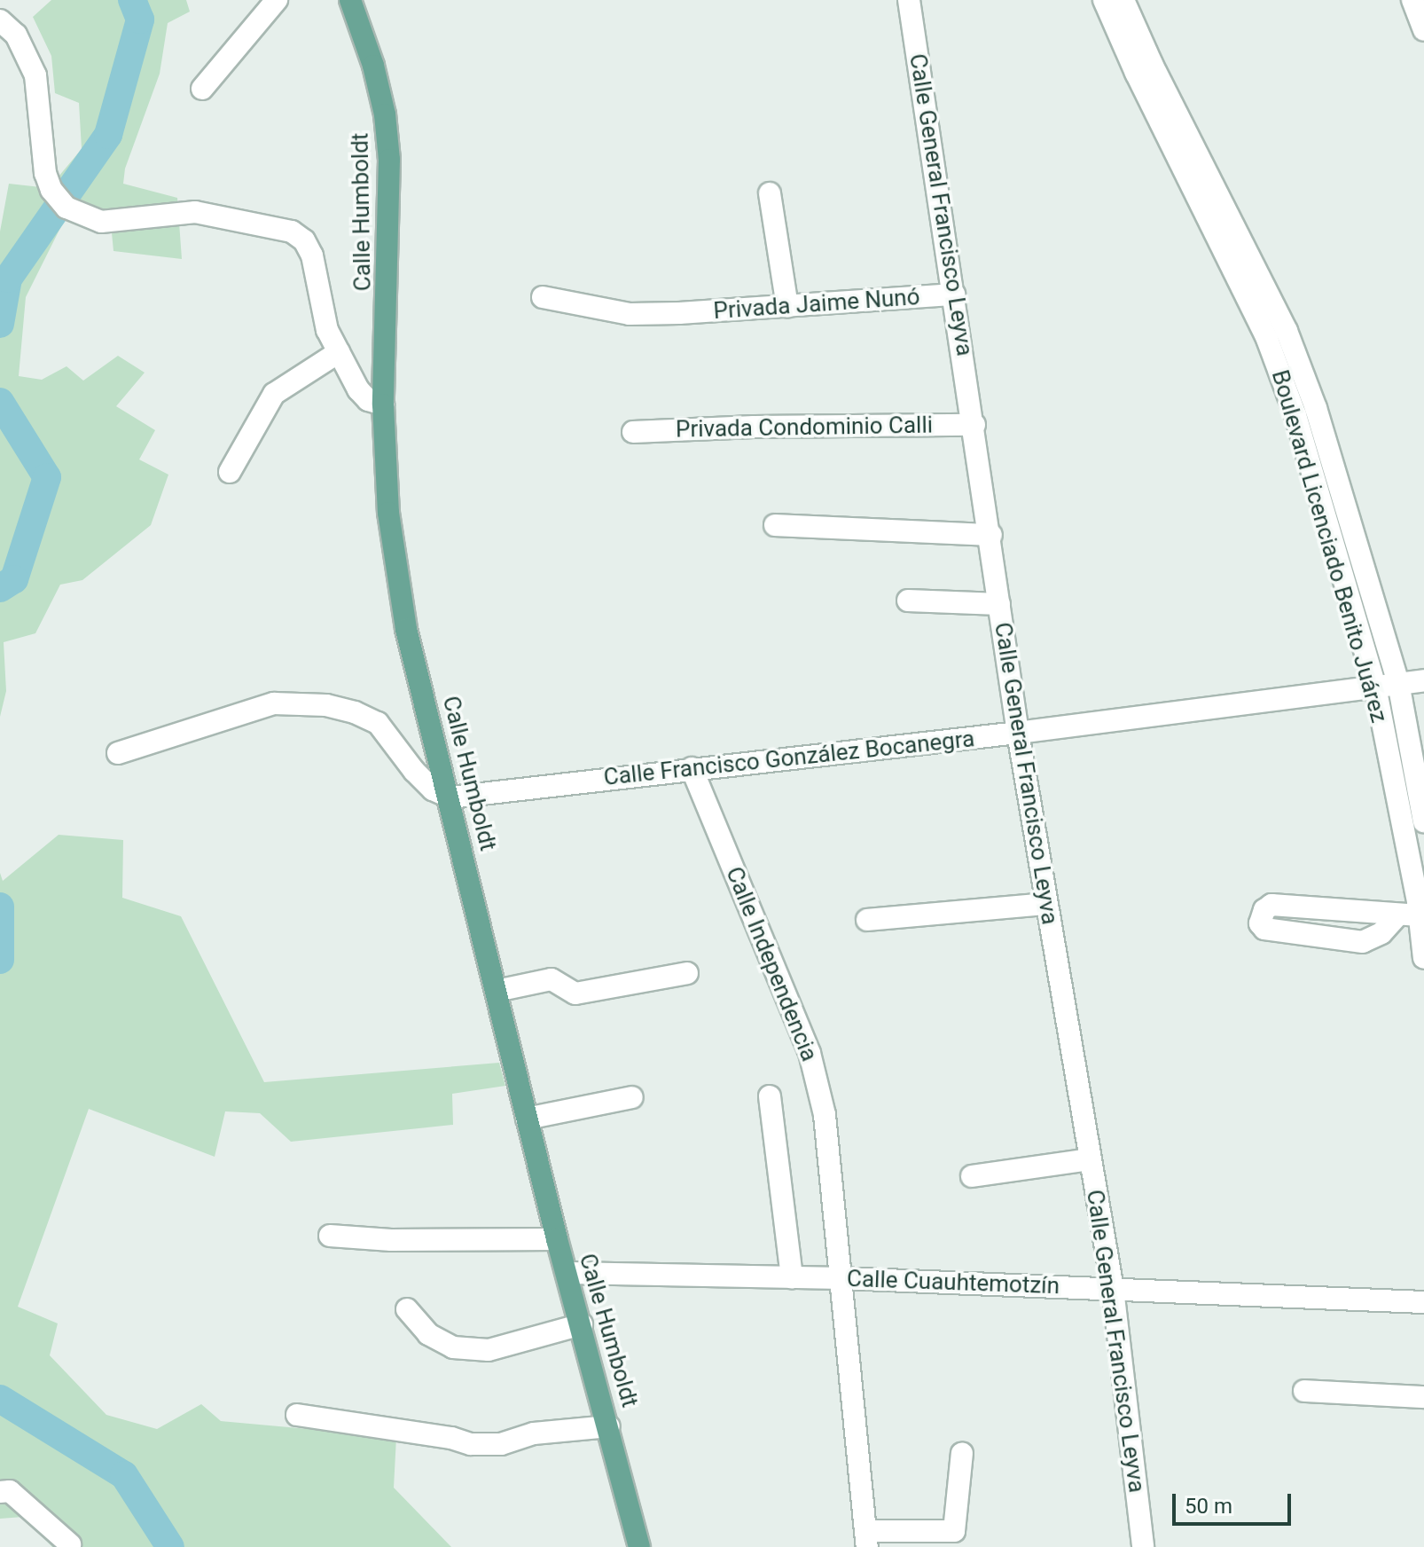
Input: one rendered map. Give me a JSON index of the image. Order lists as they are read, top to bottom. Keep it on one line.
{"streets":{"main road":["Calle Humboldt"],"street":["Calle General Francisco Leyva","Privada Jaime Nunó","Privada Condominio Calli","Boulevard Licenciado Benito Juárez","Calle Francisco González Bocanegra","Calle Independencia","Calle Cuauhtemotzín"]},"crossings":[["Calle General Francisco Leyva","Privada Jaime Nunó"],["Calle General Francisco Leyva","Privada Condominio Calli"],["Calle General Francisco Leyva","Calle Francisco González Bocanegra"],["Calle General Francisco Leyva","Calle Cuauhtemotzín"],["Calle Humboldt","Calle Francisco González Bocanegra"],["Calle Humboldt","Calle Cuauhtemotzín"],["Boulevard Licenciado Benito Juárez","Calle Francisco González Bocanegra"],["Calle Francisco González Bocanegra","Calle Independencia"],["Calle Independencia","Calle Cuauhtemotzín"]],"scale_bar":"50 m"}
